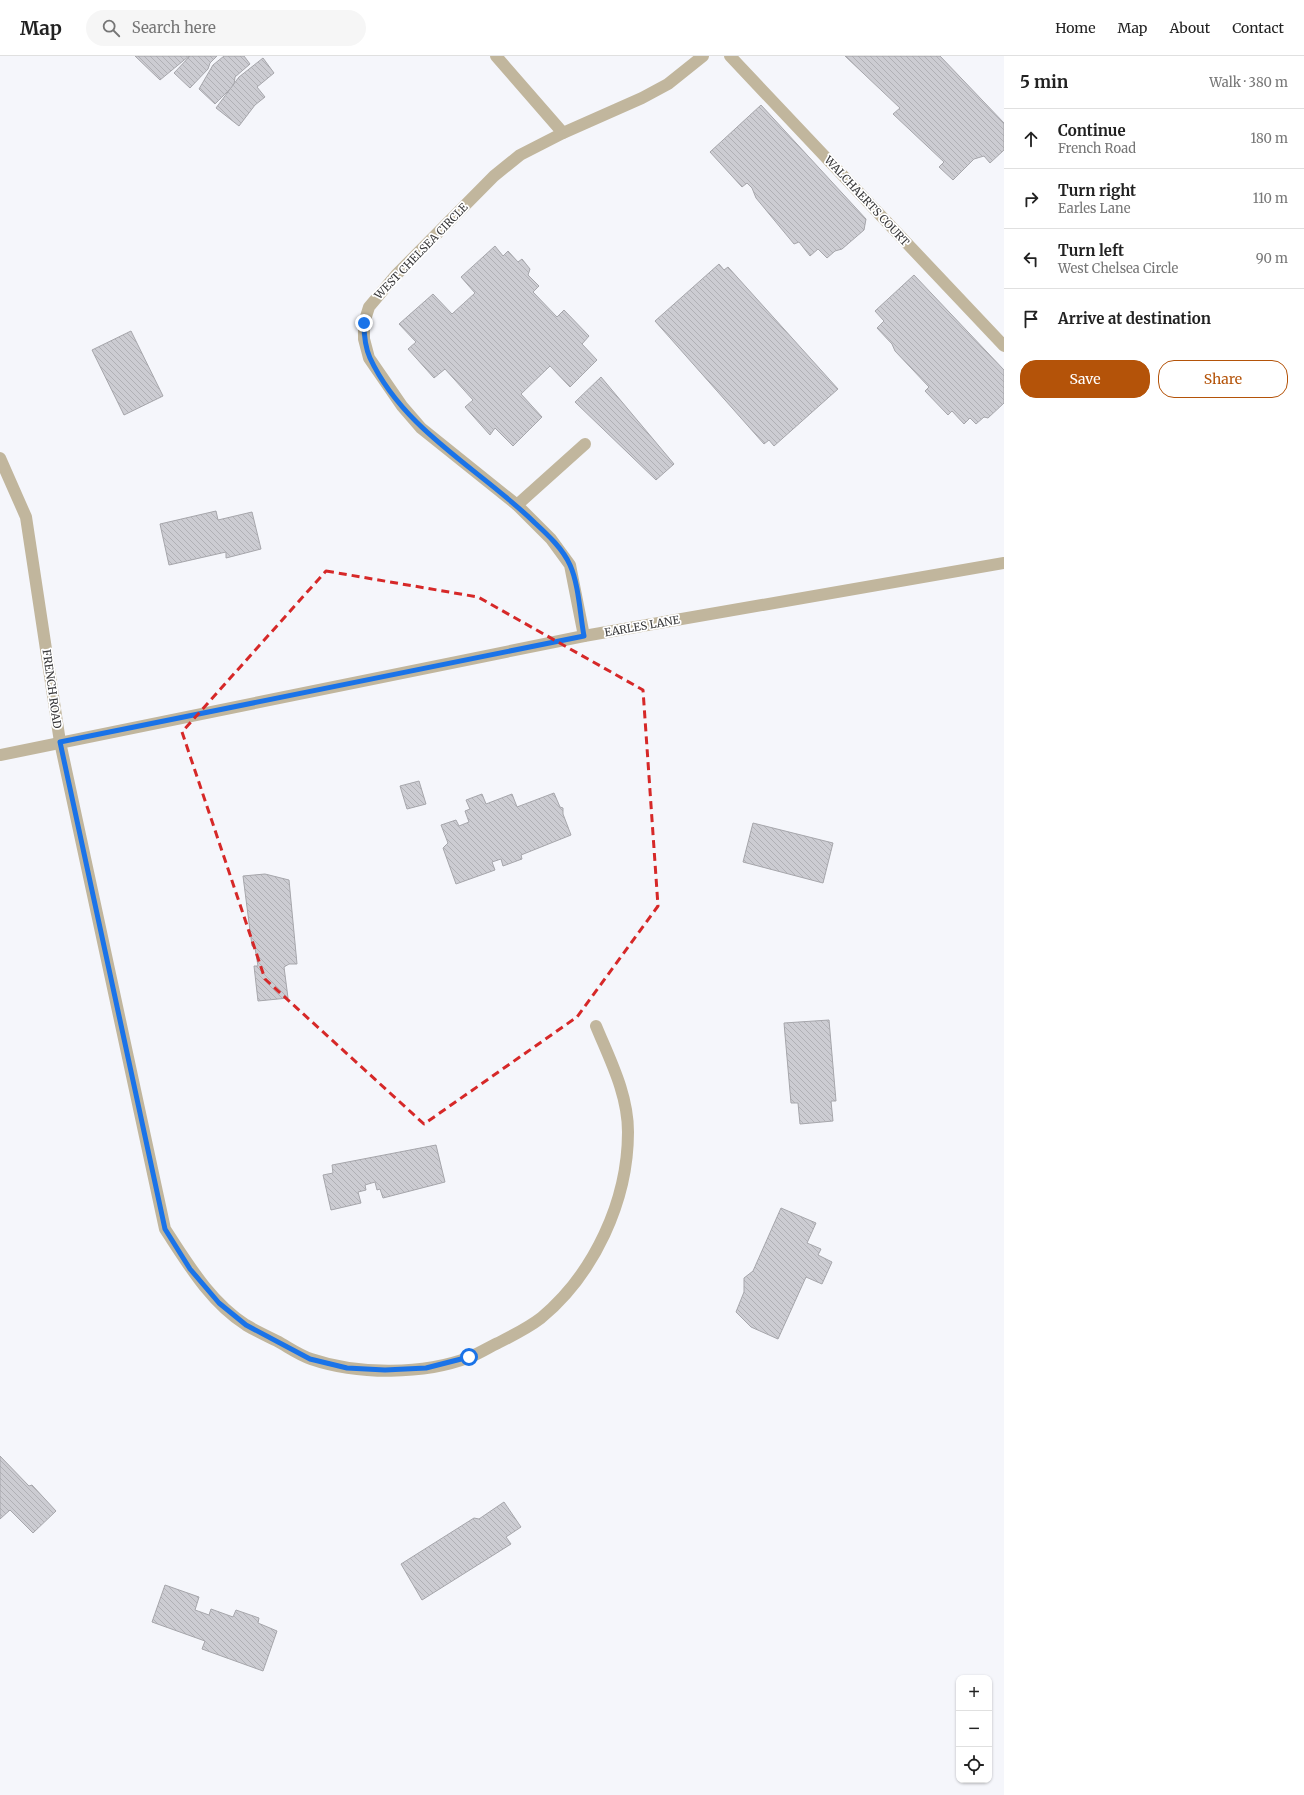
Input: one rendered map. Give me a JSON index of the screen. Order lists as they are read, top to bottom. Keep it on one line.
{"streets":{"street":["WALCHAERTS COURT","WEST CHELSEA CIRCLE","EARLES LANE","FRENCH ROAD"]},"crossings":[["WEST CHELSEA CIRCLE","EARLES LANE"],["EARLES LANE","FRENCH ROAD"]],"page":{"header":"Map","search":"Search here","nav":["Home","Map","About","Contact"],"heading":["5 min","Walk · 380 m"],"list":[["Continue","French Road","180 m"],["Turn right","Earles Lane","110 m"],["Turn left","West Chelsea Circle","90 m"],"Arrive at destination"],"buttons":["Save","Share"],"map_buttons":["+","−"]}}
